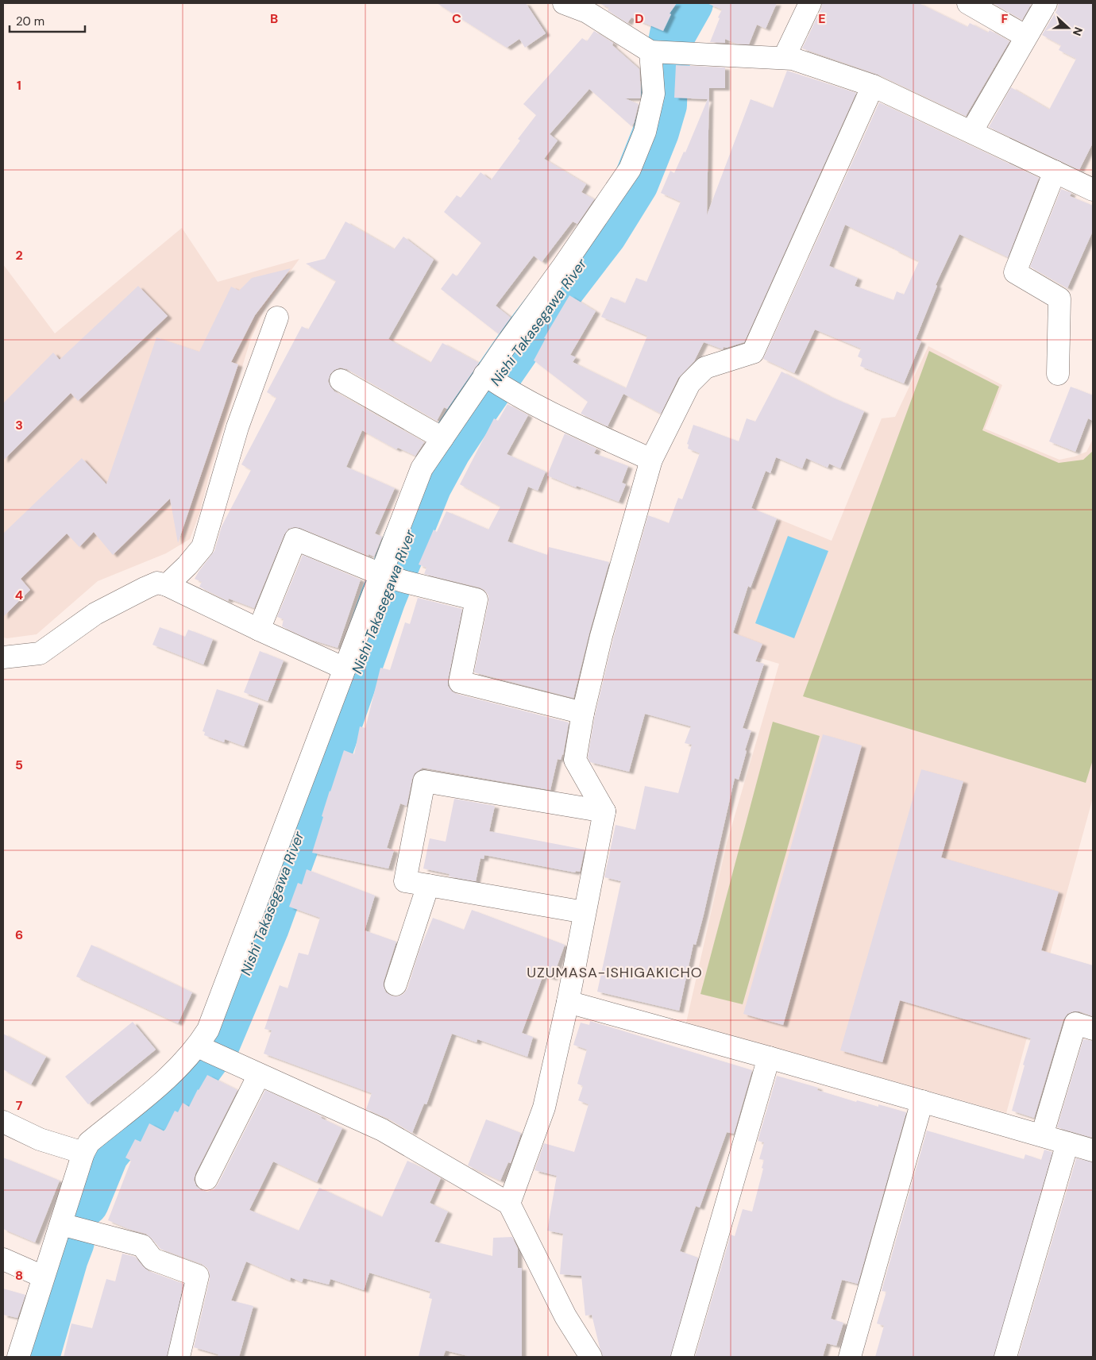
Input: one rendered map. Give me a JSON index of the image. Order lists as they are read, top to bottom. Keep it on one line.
{"districts":["UZUMASA-ISHIGAKICHO"],"water":["Nishi Takasegawa River"],"scale_bar":"20 m","north":"right","grid":{"columns":["B","C","D","E","F"],"rows":["1","2","3","4","5","6","7","8"]}}
